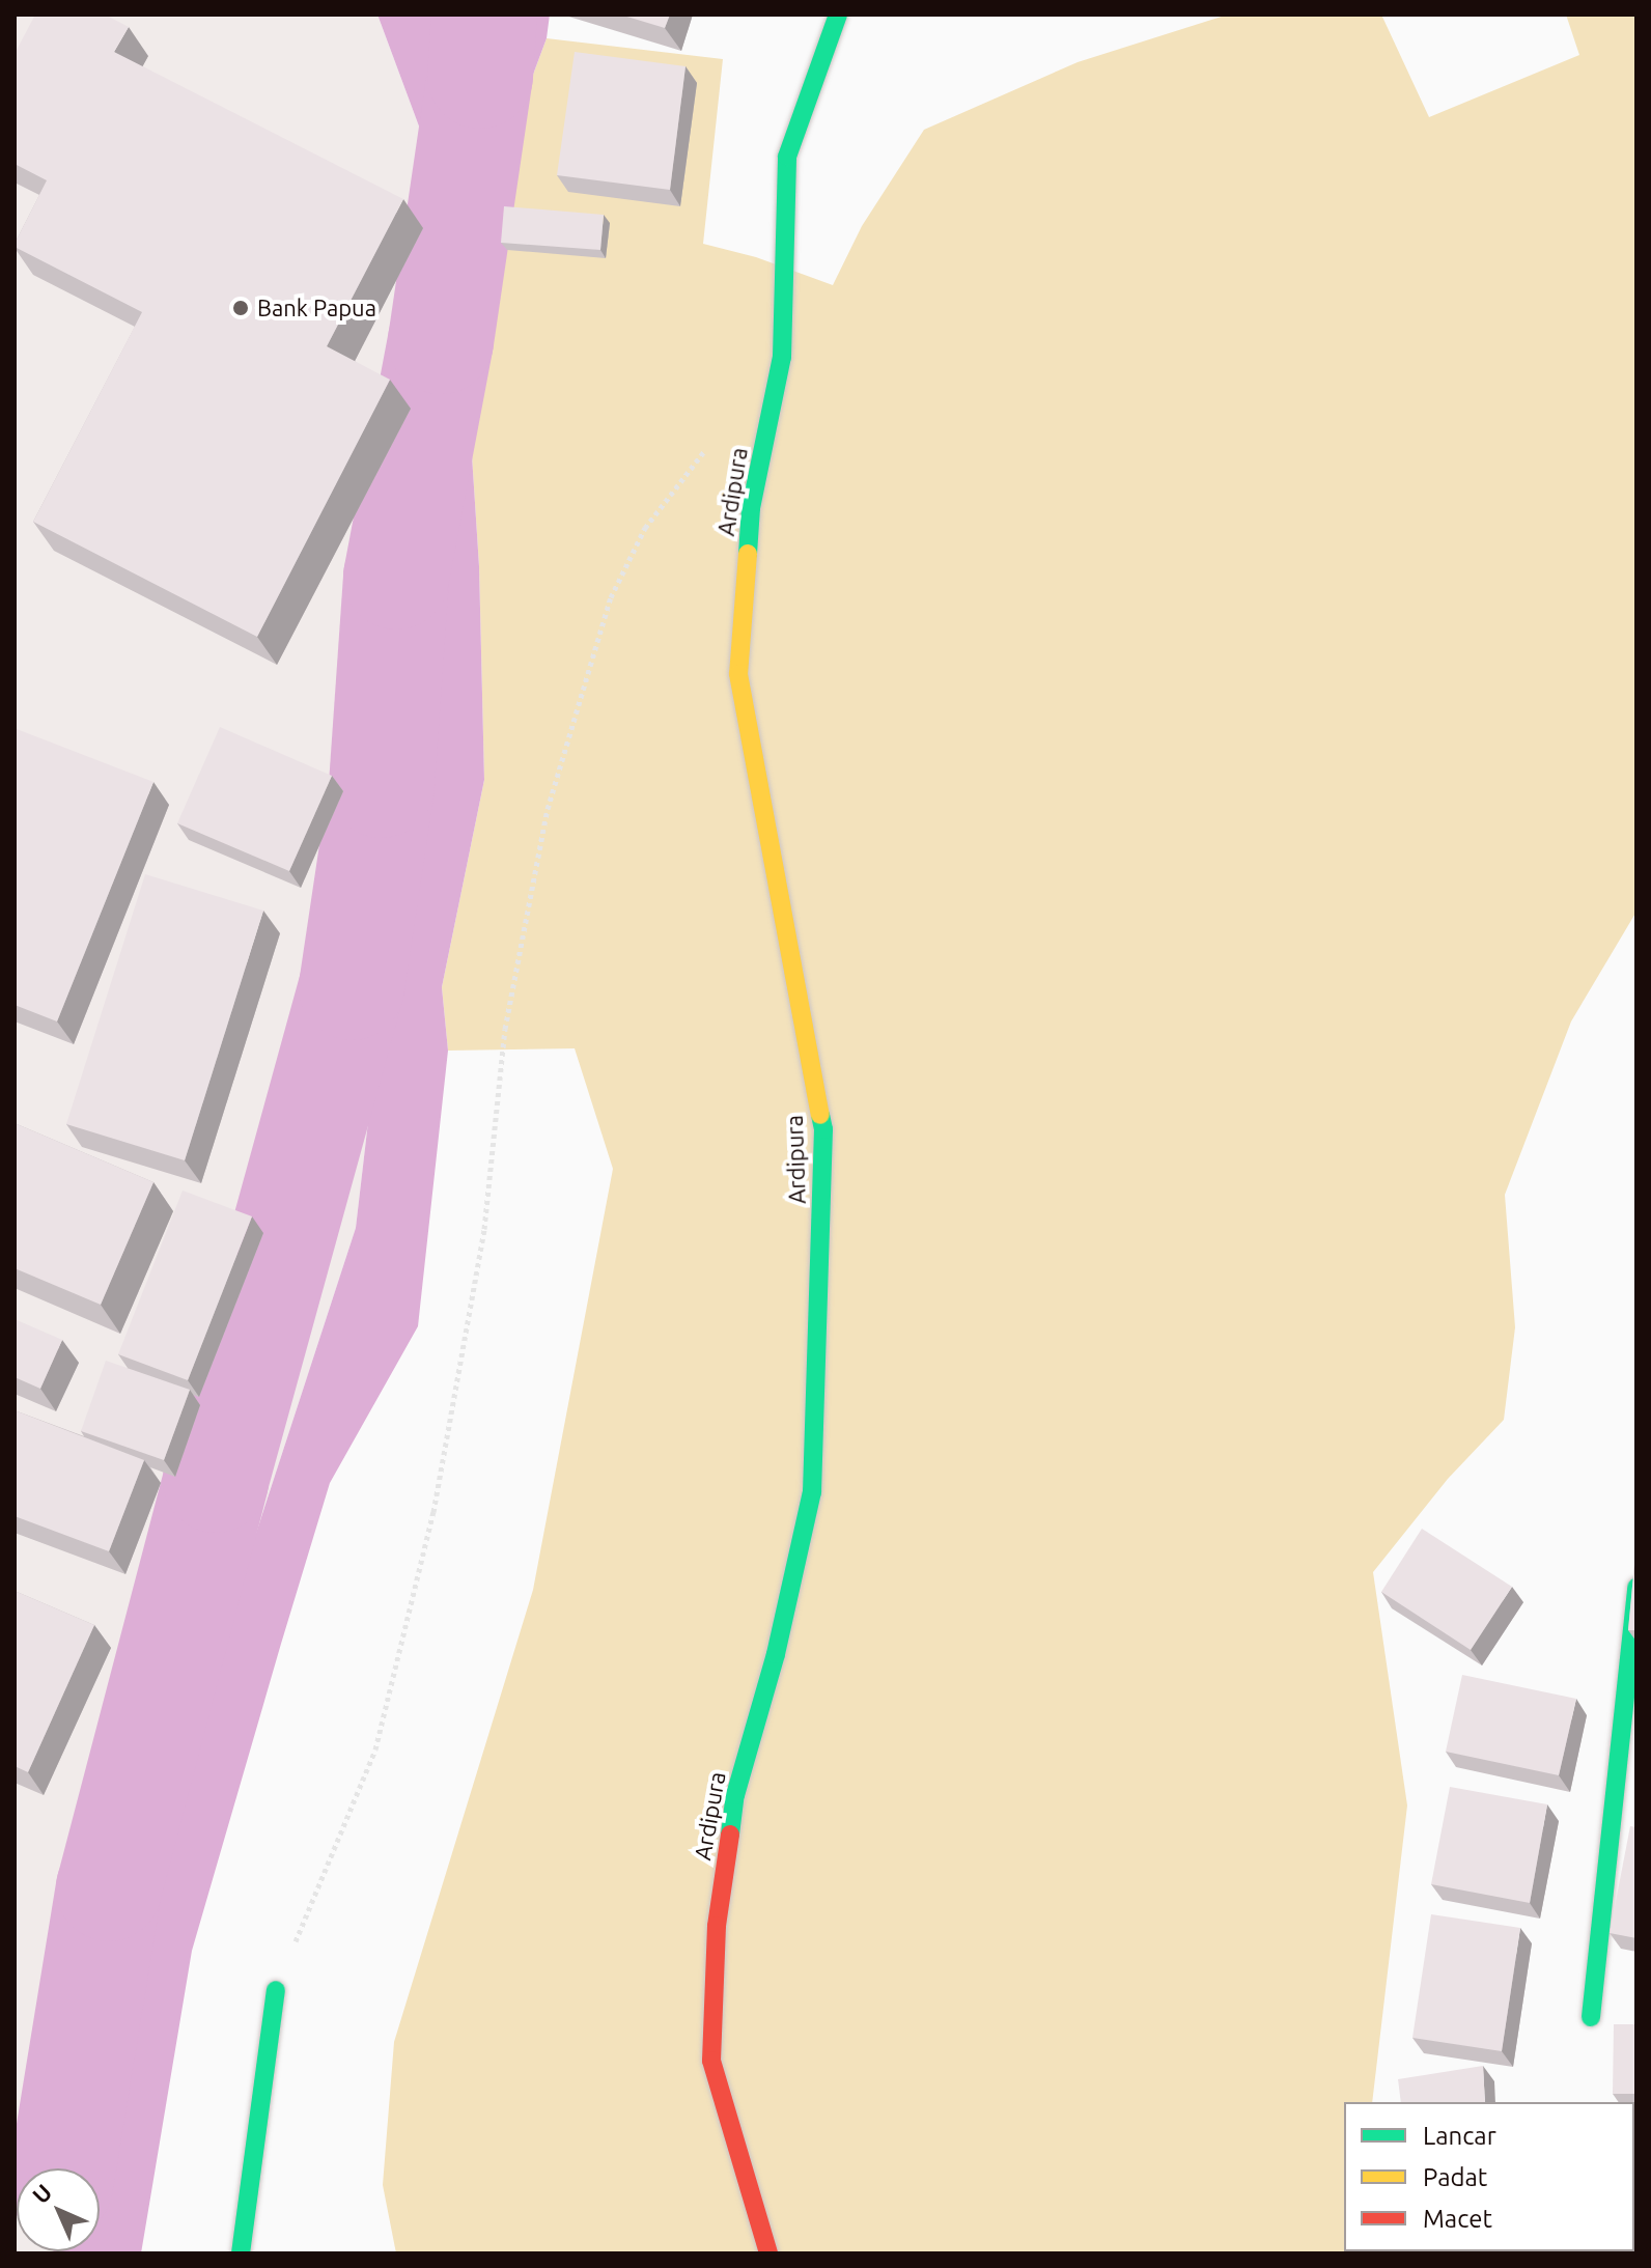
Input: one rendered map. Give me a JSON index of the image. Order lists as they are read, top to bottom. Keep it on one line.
{"streets":{"street":["Ardipura"]},"places":["Bank Papua"],"legend":["Lancar","Padat","Macet"],"north":"top left"}
